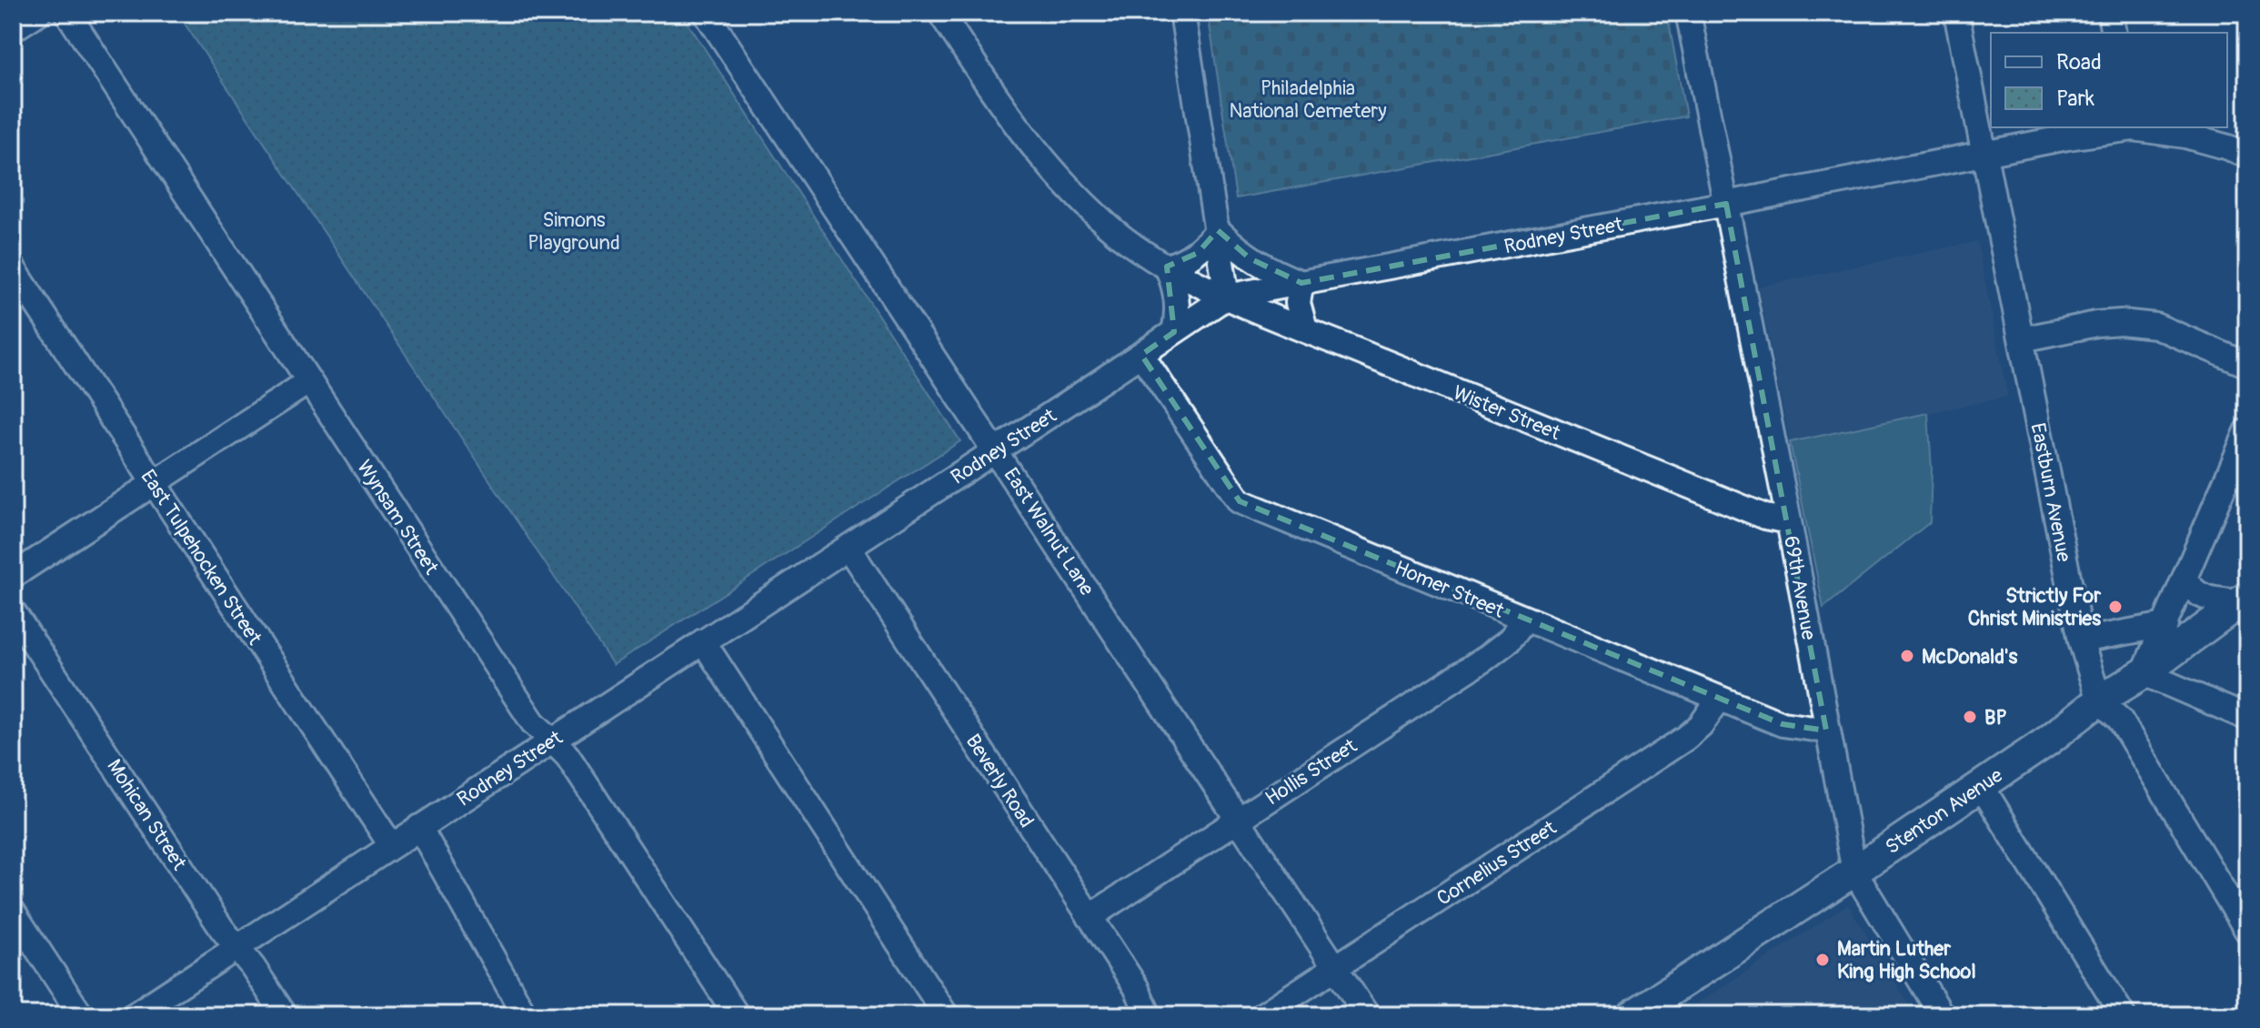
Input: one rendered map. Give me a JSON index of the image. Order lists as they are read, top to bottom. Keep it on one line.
{"streets":{"main road":["Stenton Avenue"],"street":["Rodney Street","Wister Street","Eastburn Avenue","Wynsam Street","East Walnut Lane","East Tulpehocken Street","69th Avenue","Homer Street","Hollis Street","Beverly Road","Mohican Street","Cornelius Street"]},"crossings":[["Rodney Street","Wister Street"],["Rodney Street","Eastburn Avenue"],["Rodney Street","Wynsam Street"],["Rodney Street","East Walnut Lane"],["Rodney Street","East Tulpehocken Street"],["Rodney Street","69th Avenue"],["Rodney Street","Homer Street"],["Rodney Street","Beverly Road"],["Rodney Street","Mohican Street"],["Wister Street","69th Avenue"],["Eastburn Avenue","Stenton Avenue"],["East Walnut Lane","Hollis Street"],["East Walnut Lane","Cornelius Street"],["69th Avenue","Homer Street"],["69th Avenue","Stenton Avenue"],["Homer Street","Hollis Street"],["Homer Street","Cornelius Street"],["Hollis Street","Beverly Road"]],"parks":["Philadelphia National Cemetery","Simons Playground"],"places":["Strictly For Christ Ministries","McDonald's","BP","Martin Luther King High School"],"legend":["Road","Park"]}
